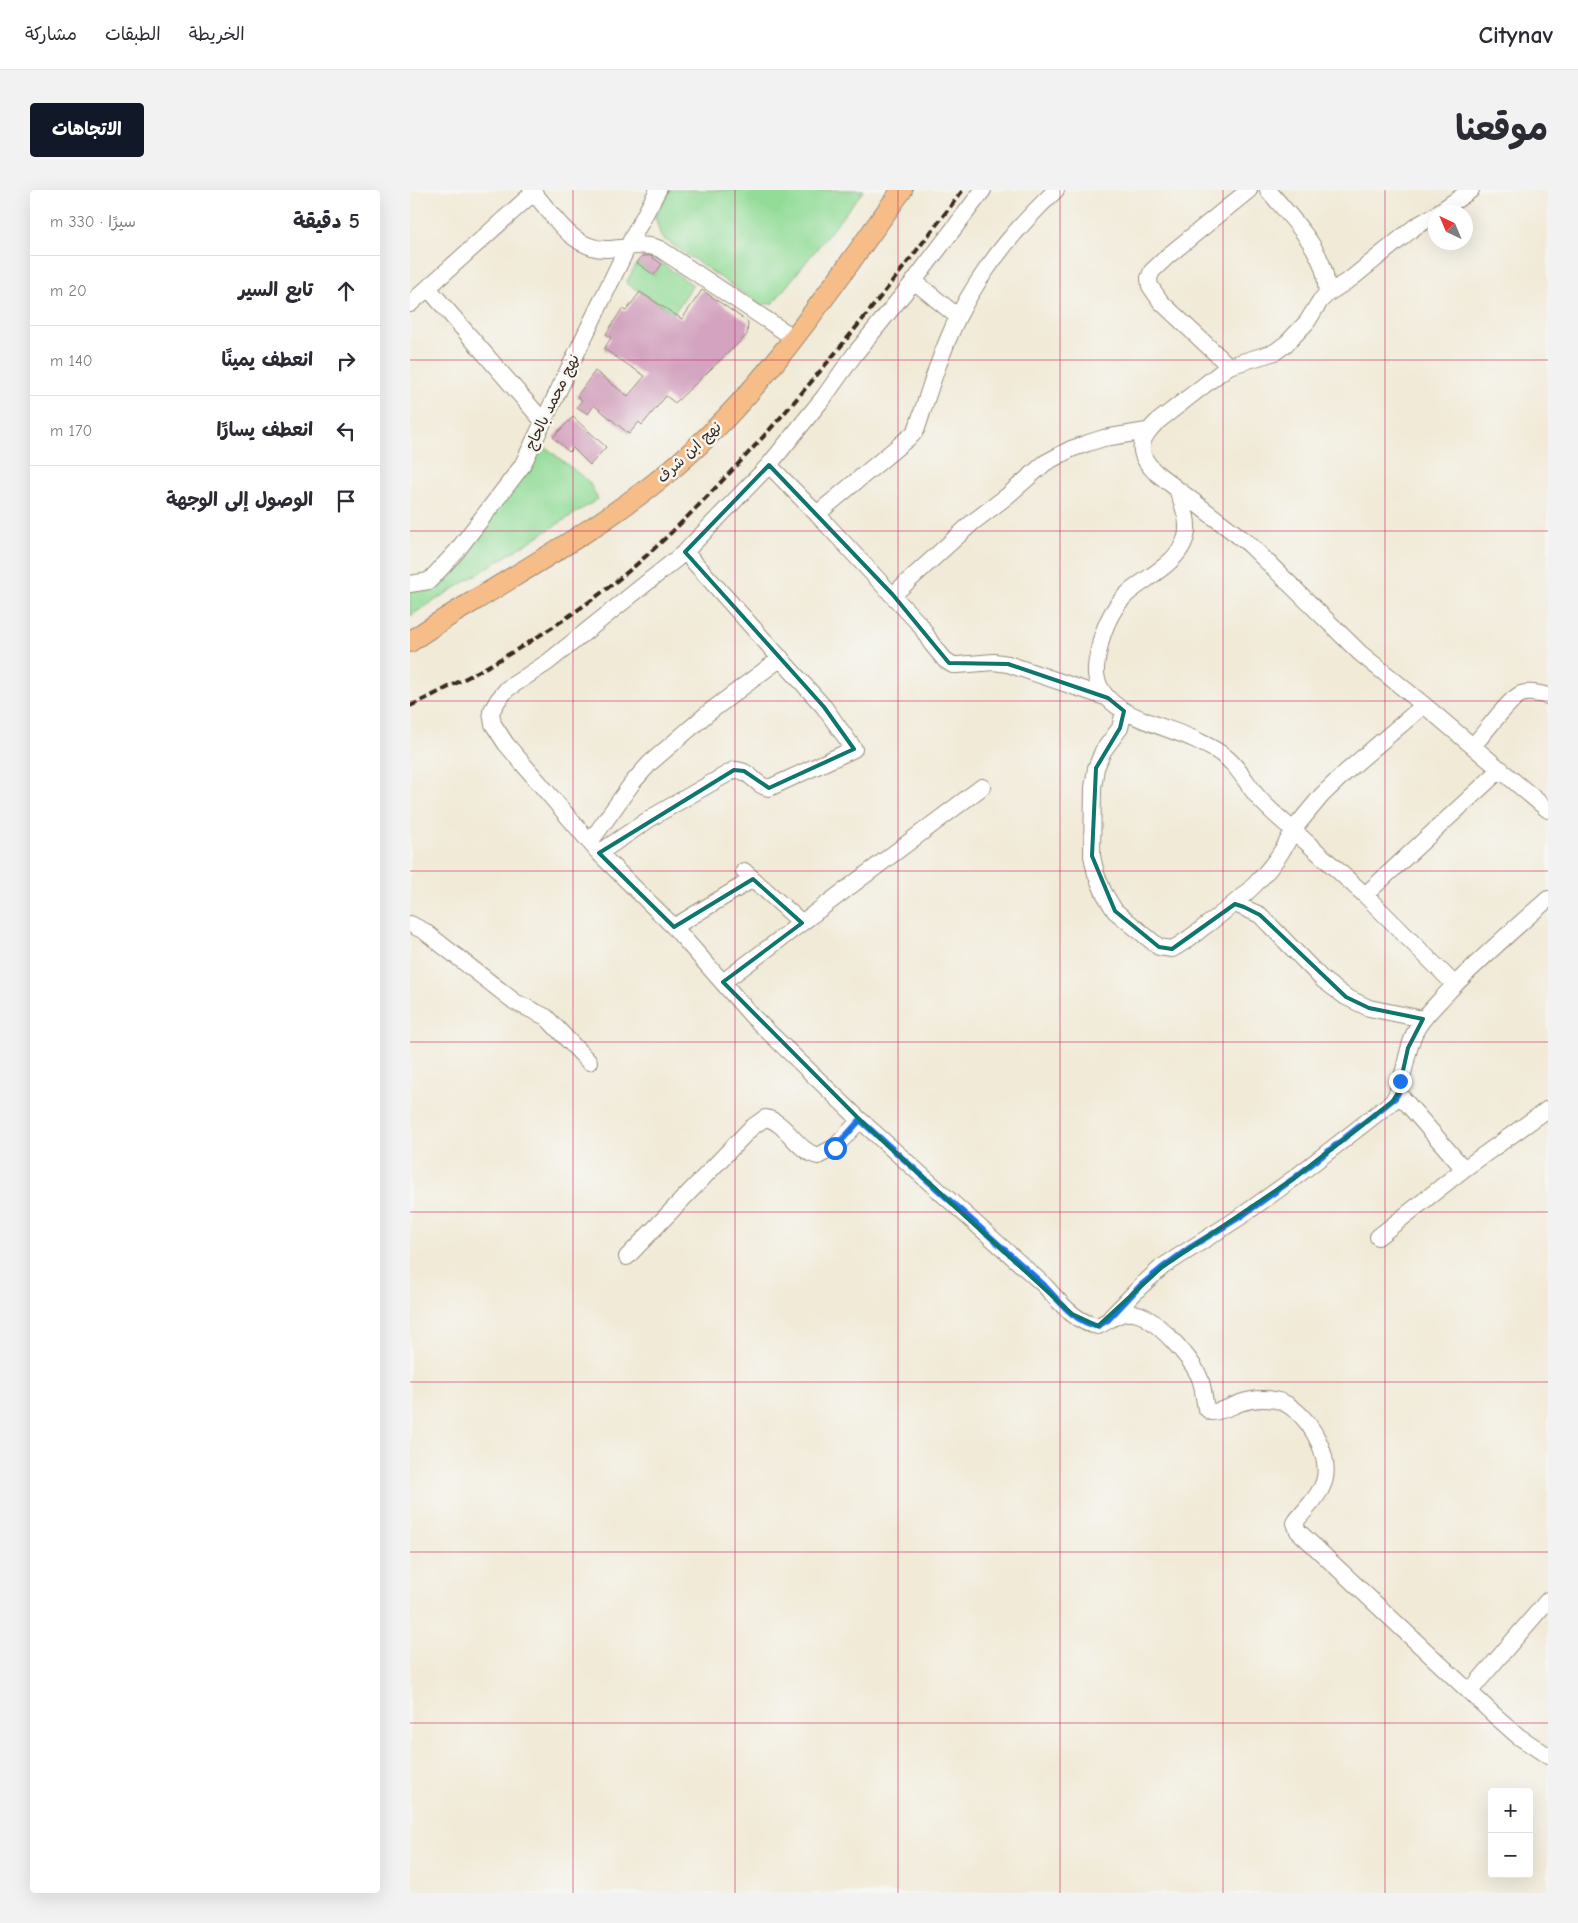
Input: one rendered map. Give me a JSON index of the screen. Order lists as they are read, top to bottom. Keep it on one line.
{"streets":{"main road":["نهج ابن شرف"],"street":["نهج محمد بالحاج"]},"north":"top left","page":{"header":"Citynav","nav":["الخريطة","الطبقات","مشاركة"],"title":"موقعنا","buttons":"الاتجاهات","heading":["5 دقيقة","سيرًا · 330 m"],"list":[["تابع السير","20 m"],["انعطف يمينًا","140 m"],["انعطف يسارًا","170 m"],"الوصول إلى الوجهة"],"map_buttons":["+","−"]}}
